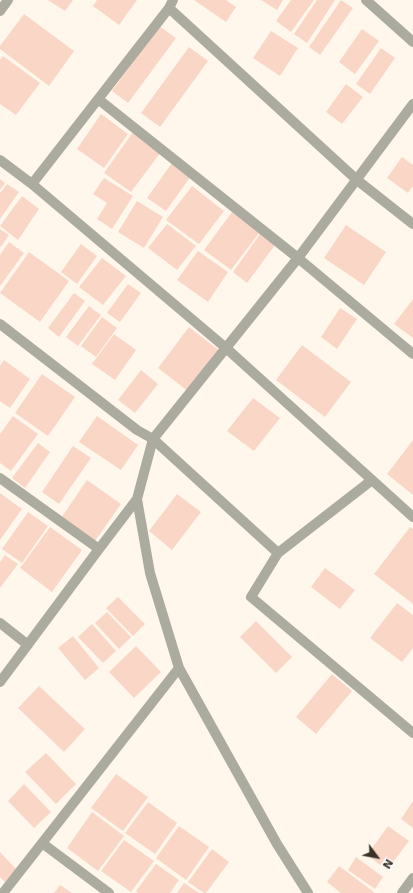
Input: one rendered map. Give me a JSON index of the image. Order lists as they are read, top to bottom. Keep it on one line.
{"north":"bottom right"}
